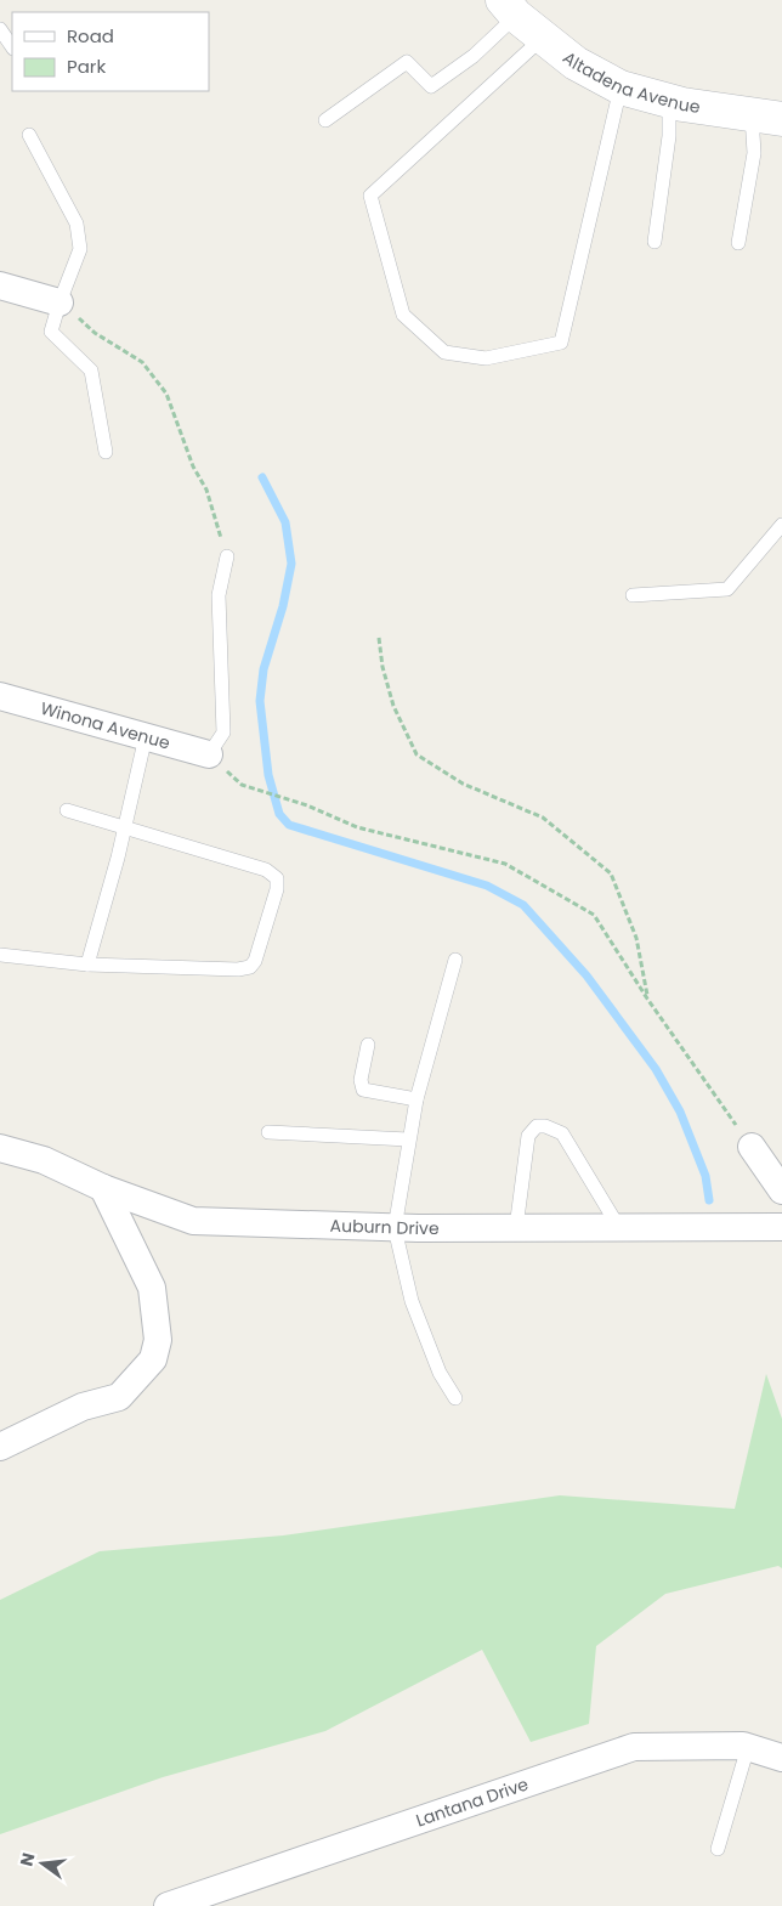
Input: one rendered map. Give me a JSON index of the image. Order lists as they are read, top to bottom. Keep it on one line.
{"streets":{"street":["Altadena Avenue","Winona Avenue","Auburn Drive","Lantana Drive"]},"legend":["Road","Park"],"north":"left"}
